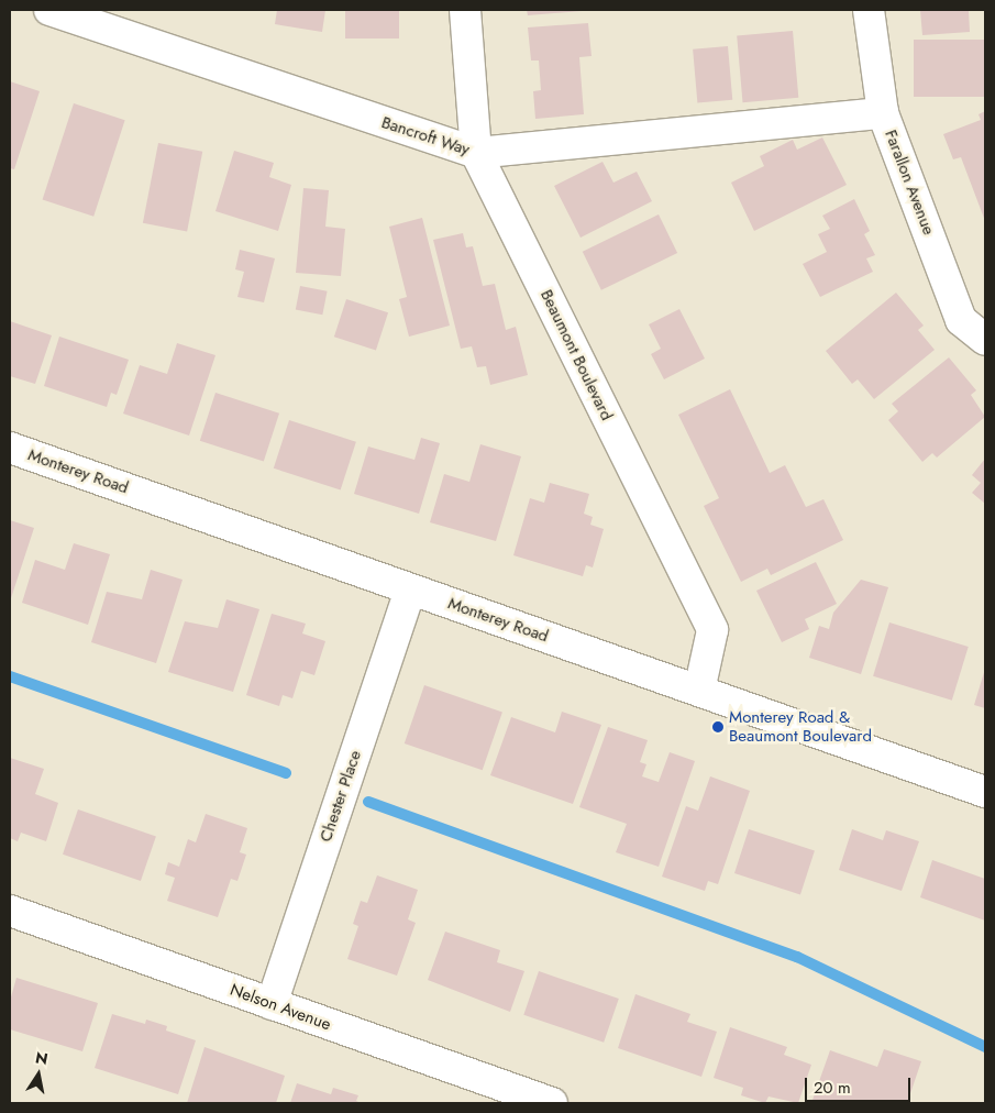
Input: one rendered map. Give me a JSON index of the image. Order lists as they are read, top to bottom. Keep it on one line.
{"streets":{"street":["Bancroft Way","Farallon Avenue","Beaumont Boulevard","Monterey Road","Chester Place","Nelson Avenue"]},"crossings":[["Bancroft Way","Farallon Avenue"],["Bancroft Way","Beaumont Boulevard"],["Beaumont Boulevard","Monterey Road"],["Monterey Road","Chester Place"],["Chester Place","Nelson Avenue"]],"places":["Monterey Road & Beaumont Boulevard"],"scale_bar":"20 m","north":"top"}
